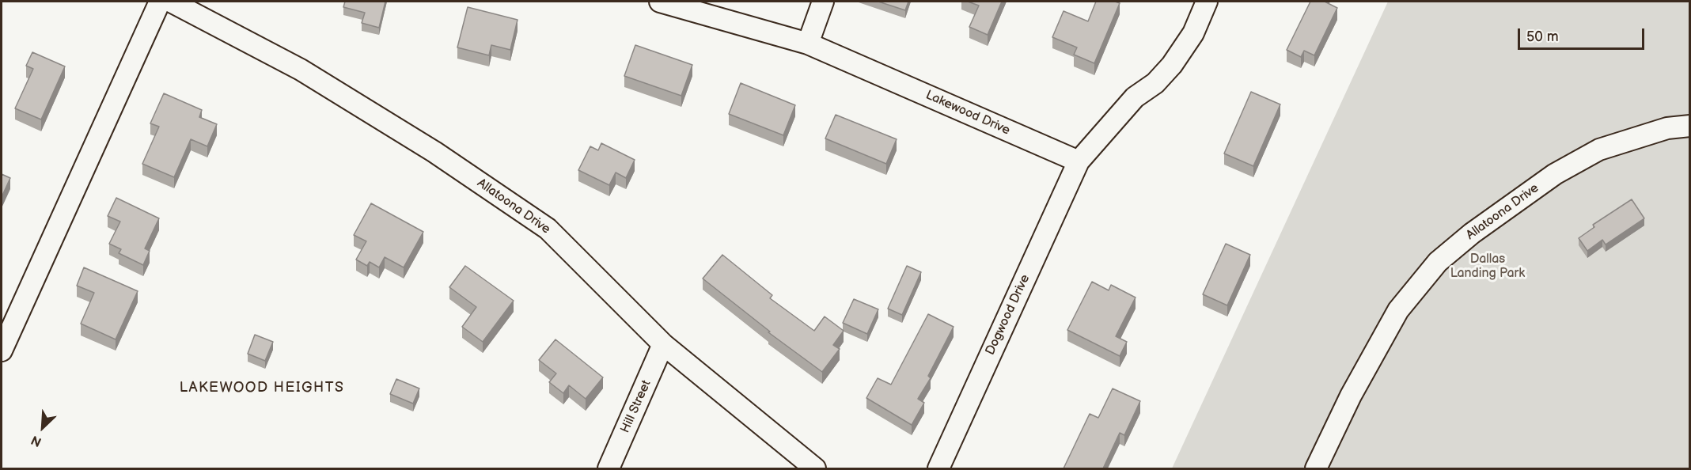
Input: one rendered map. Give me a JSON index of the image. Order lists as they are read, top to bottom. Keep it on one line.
{"streets":{"street":["Lakewood Drive","Allatoona Drive","Dogwood Drive","Hill Street"]},"crossings":[["Lakewood Drive","Dogwood Drive"],["Allatoona Drive","Hill Street"]],"districts":["LAKEWOOD HEIGHTS"],"parks":["Dallas Landing Park"],"scale_bar":"50 m","north":"bottom left"}
